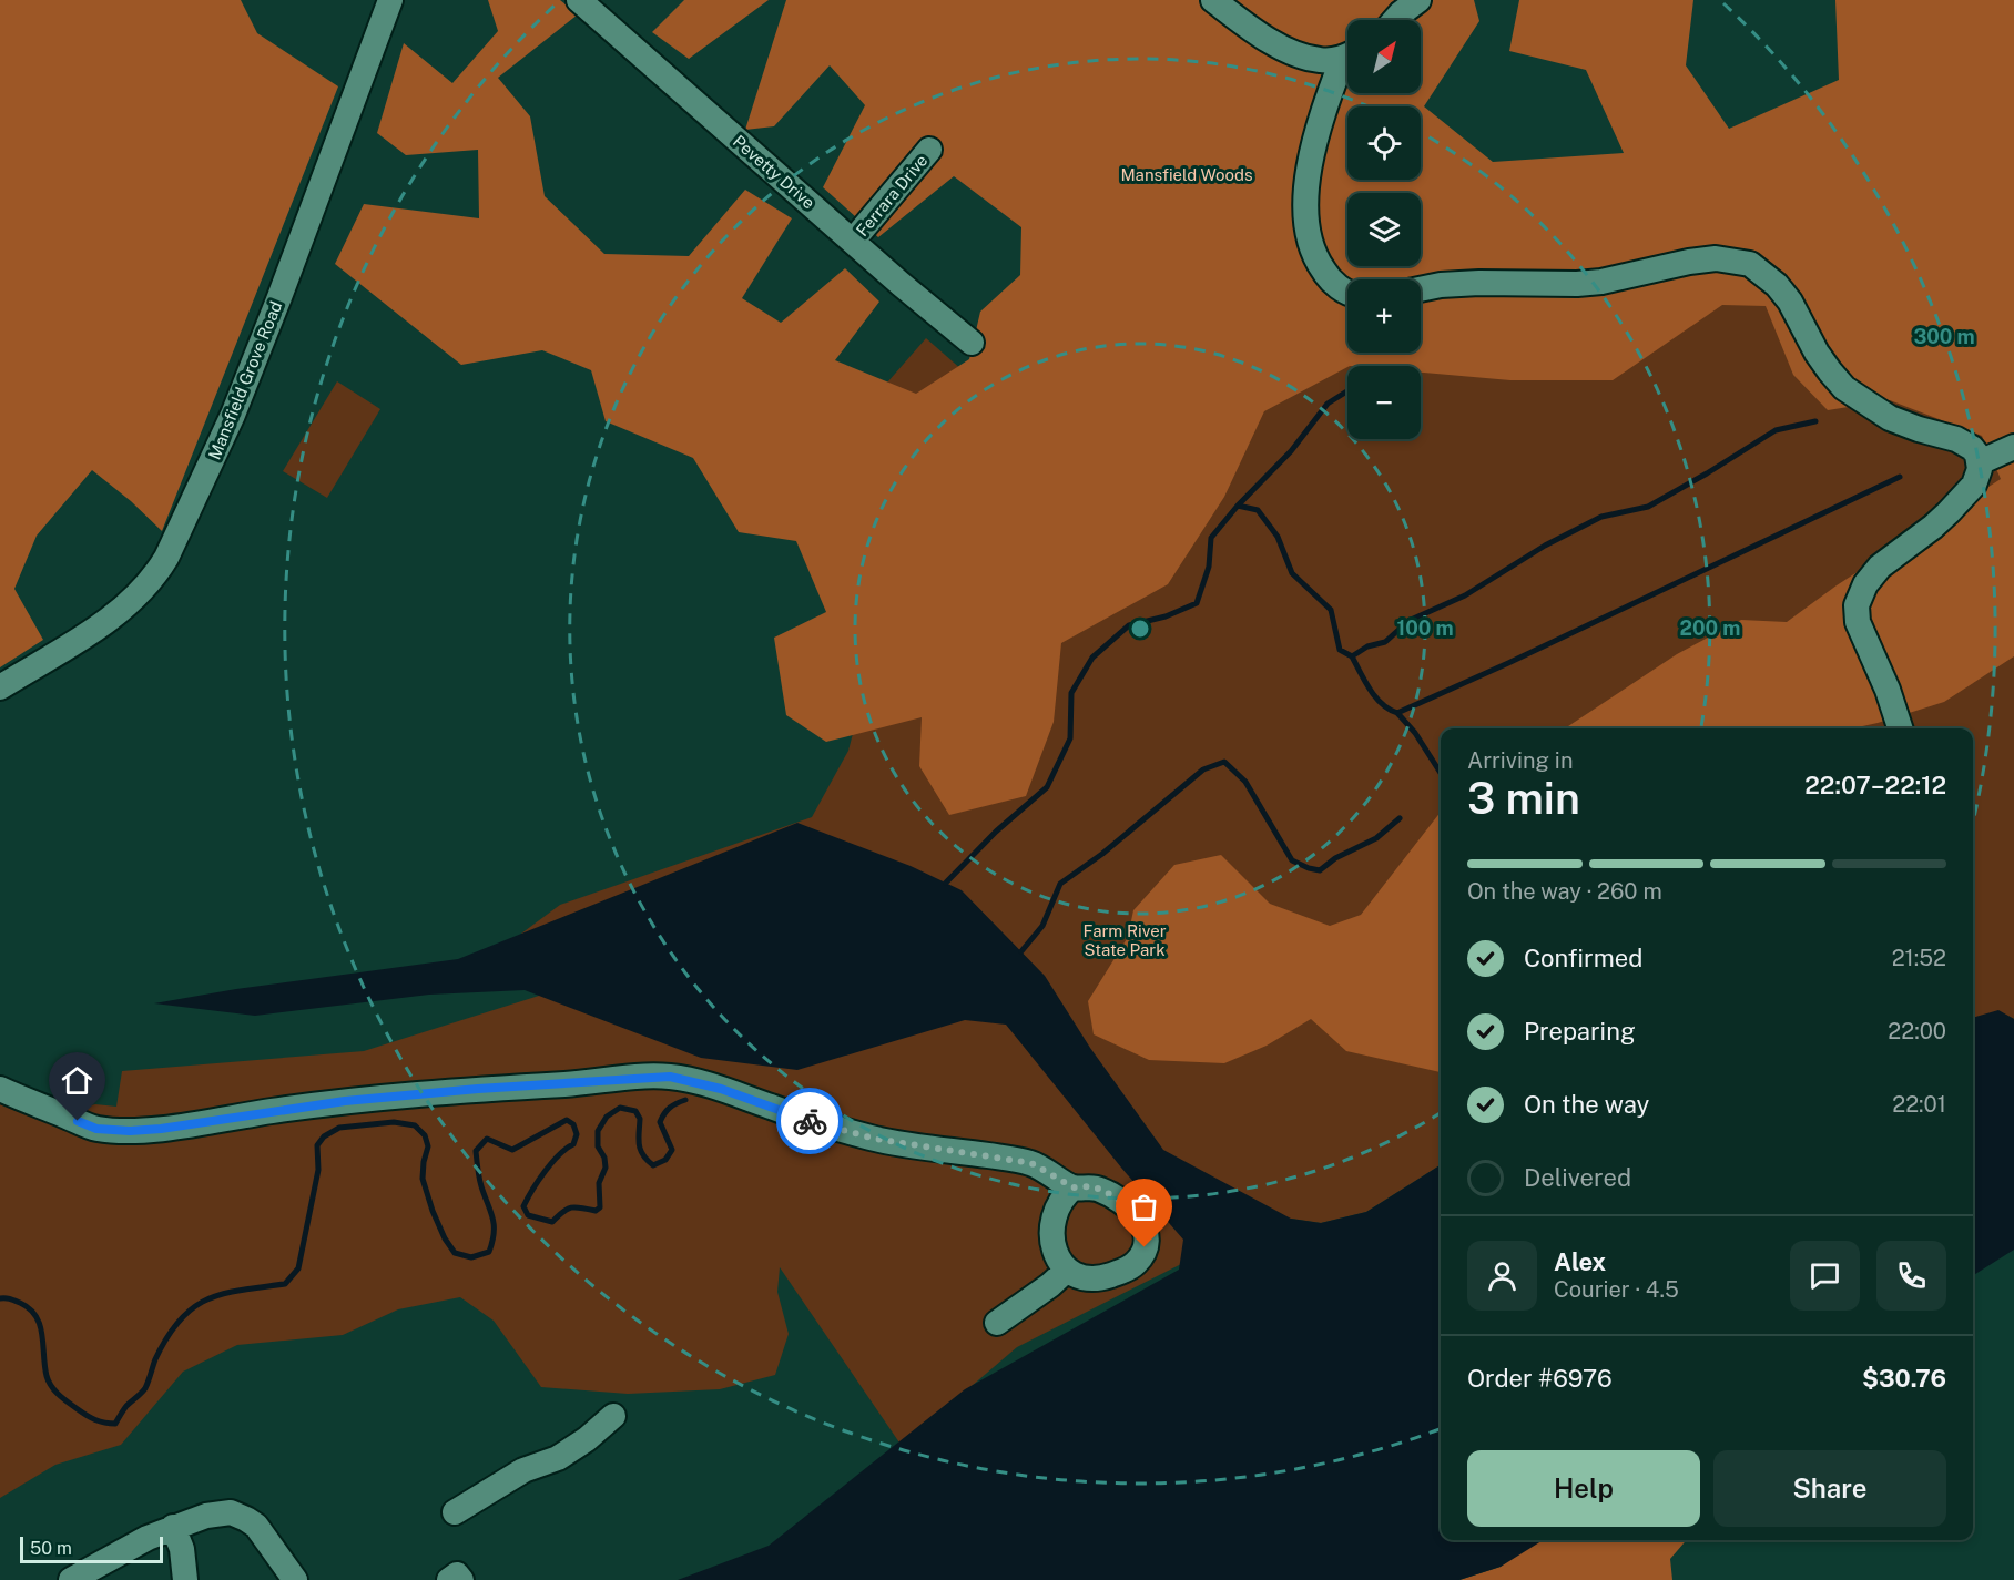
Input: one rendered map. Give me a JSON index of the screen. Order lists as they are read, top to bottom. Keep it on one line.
{"streets":{"street":["Pevetty Drive","Ferrara Drive","Mansfield Grove Road"]},"crossings":[["Pevetty Drive","Ferrara Drive"]],"parks":["Mansfield Woods","Farm River State Park"],"scale_bar":"50 m","north":"top right","page":{"map_buttons":["+","−"],"heading":["3 min","Arriving in","22:07–22:12"],"panel":["Alex","Courier · 4.5","Order #6976","$30.76"],"bar":"On the way · 260 m","list":[["Confirmed","21:52"],["Preparing","22:00"],["On the way","22:01"],"Delivered"],"buttons":["Help","Share"],"scale":"50 m"},"rings":["300 m","100 m","200 m"]}
